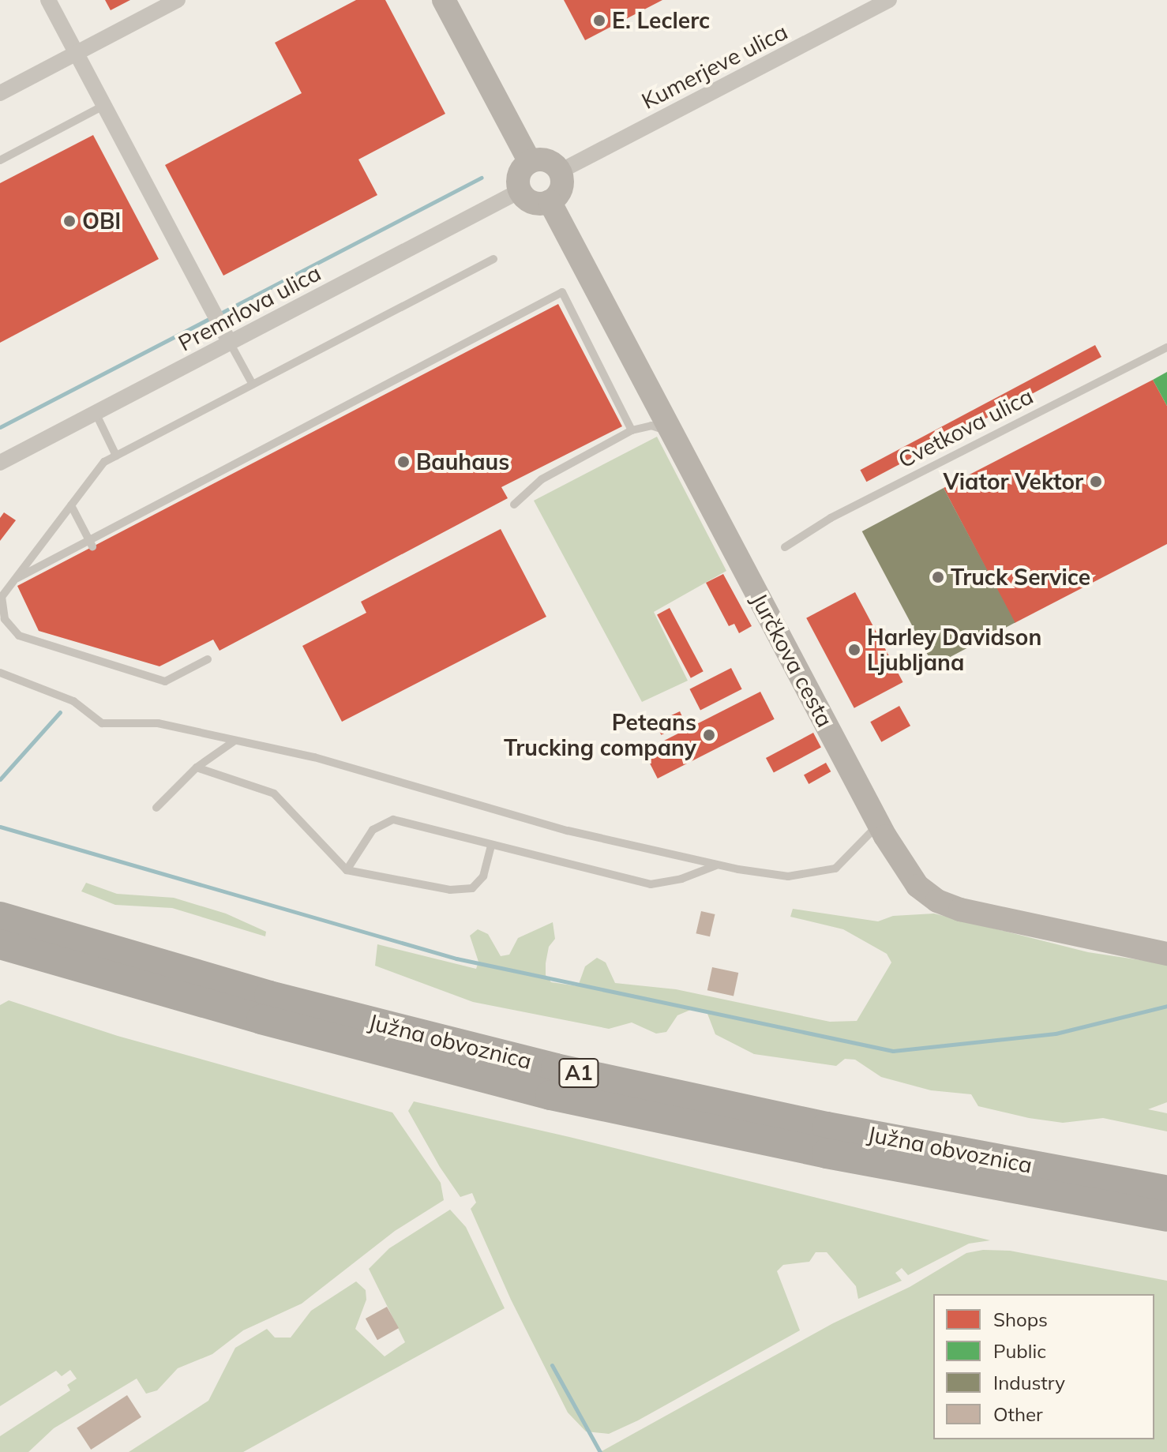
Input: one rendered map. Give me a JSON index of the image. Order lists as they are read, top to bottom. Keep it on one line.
{"streets":{"highway":["Južna obvoznica","A1"],"street":["Kumerjeve ulica","Premrlova ulica","Jurčkova cesta"],"lane":["Cvetkova ulica"]},"crossings":[["Kumerjeve ulica","Premrlova ulica"],["Kumerjeve ulica","Jurčkova cesta"],["Premrlova ulica","Jurčkova cesta"]],"places":["E. Leclerc","OBI","Bauhaus","Viator Vektor","Truck Service","Harley Davidson Ljubljana","Peteans Trucking company"],"legend":["Shops","Public","Industry","Other"]}
